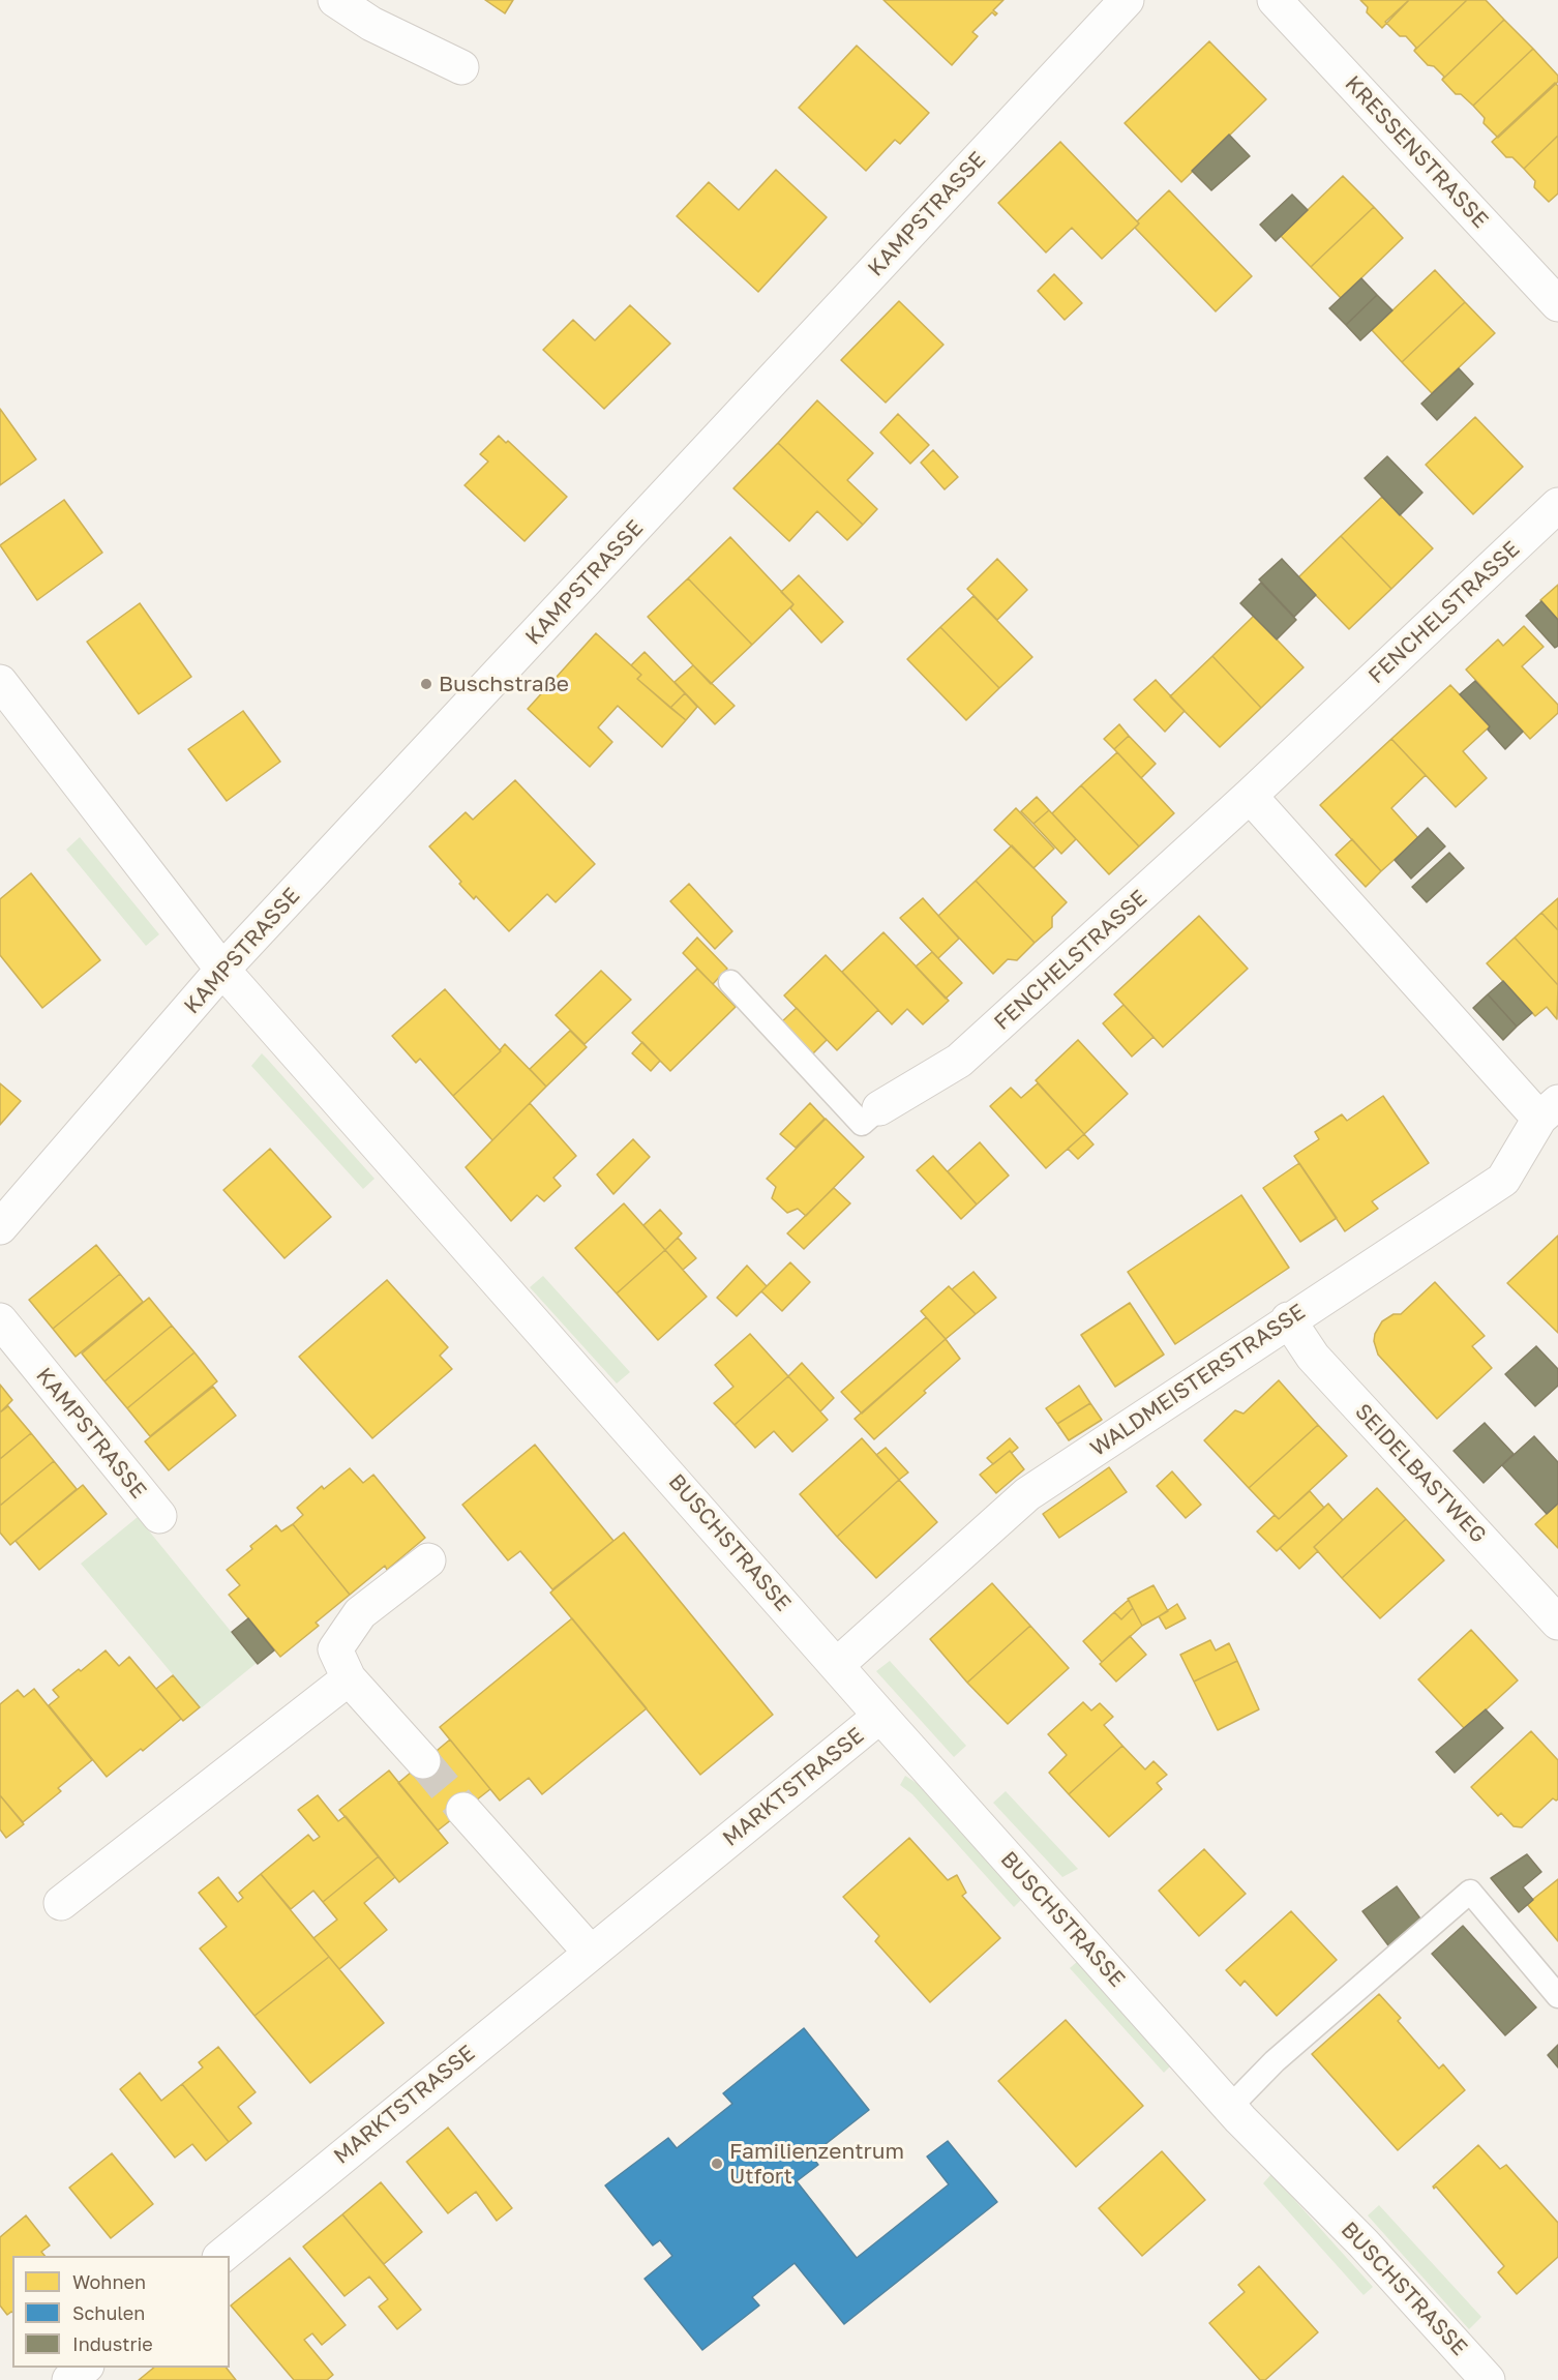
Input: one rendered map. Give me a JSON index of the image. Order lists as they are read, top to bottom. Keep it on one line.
{"streets":{"street":["KRESSENSTRASSE","KAMPSTRASSE","FENCHELSTRASSE","WALDMEISTERSTRASSE","SEIDELBASTWEG","BUSCHSTRASSE","MARKTSTRASSE"]},"crossings":[["KAMPSTRASSE","BUSCHSTRASSE"],["WALDMEISTERSTRASSE","SEIDELBASTWEG"],["WALDMEISTERSTRASSE","BUSCHSTRASSE"],["BUSCHSTRASSE","MARKTSTRASSE"]],"places":["Buschstraße","Familienzentrum Utfort"],"legend":["Wohnen","Schulen","Industrie"]}
